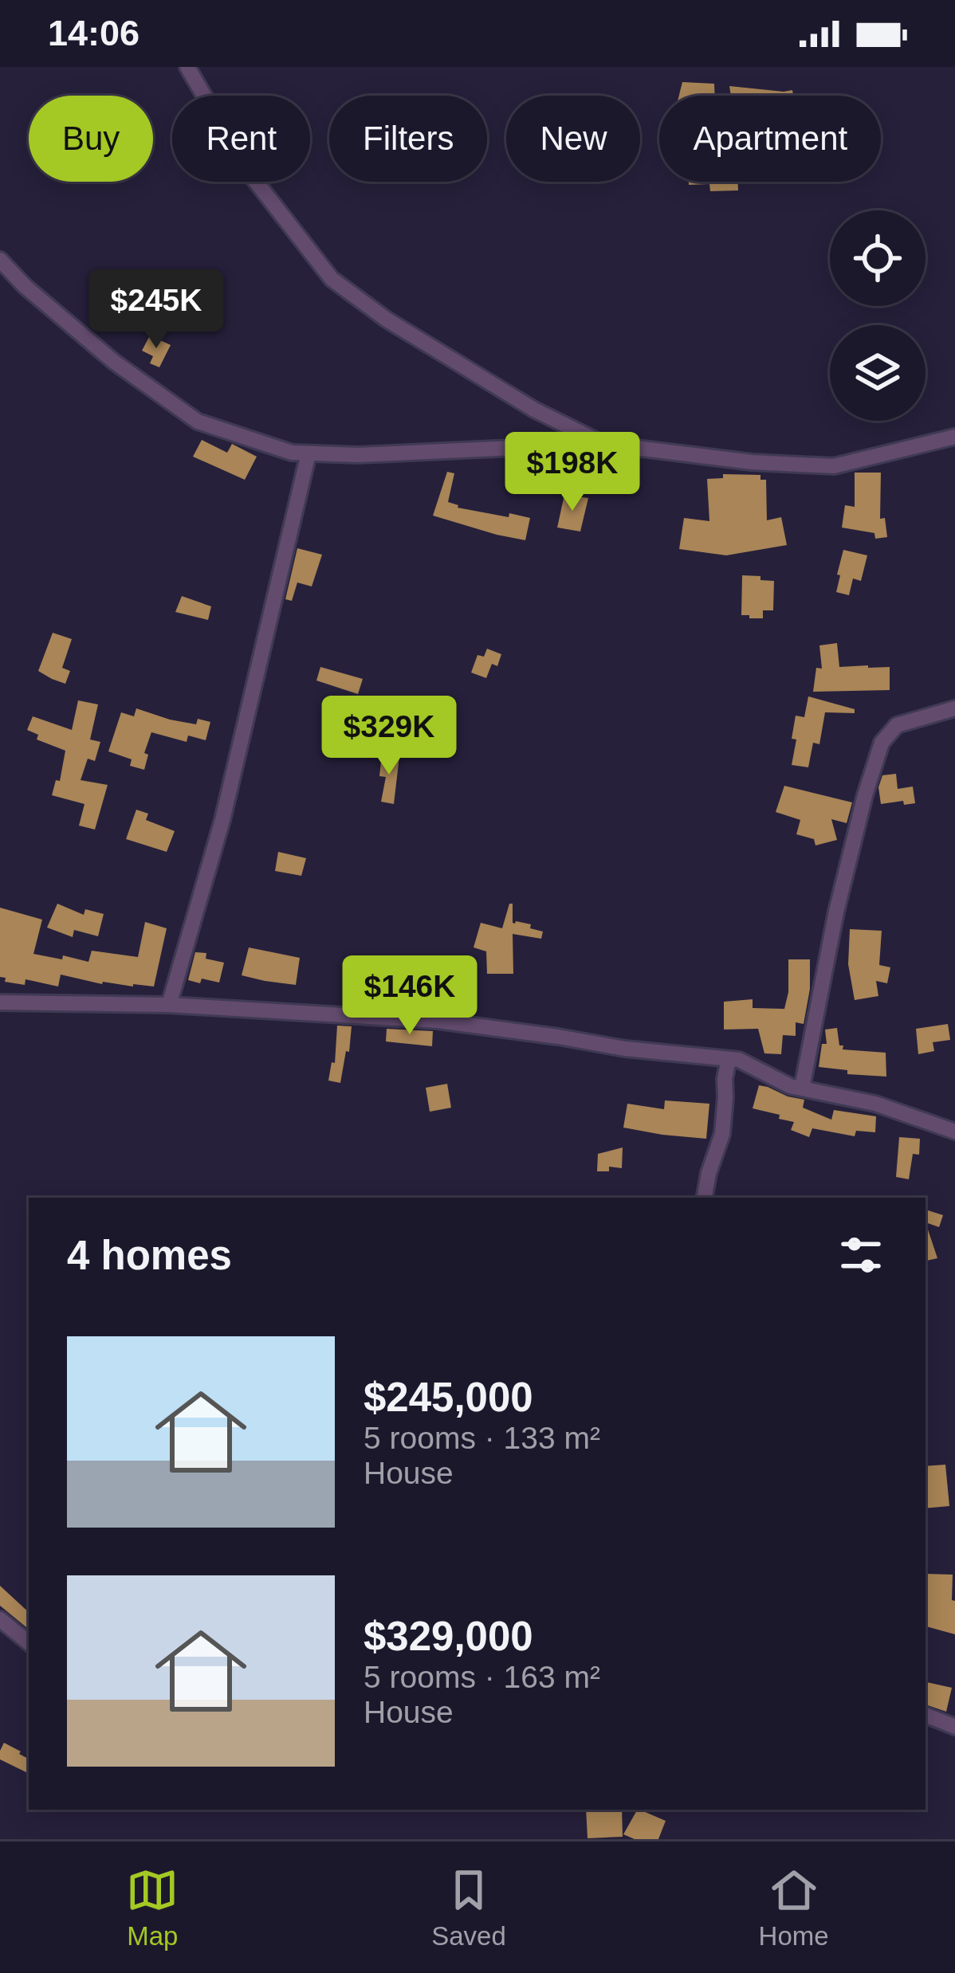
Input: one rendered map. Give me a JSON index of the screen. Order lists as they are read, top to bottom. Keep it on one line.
{"page":{"status":"14:06","chip":["Buy","Rent","Filters","New","Apartment"],"price":["$245K","$198K","$329K","$146K"],"heading":"4 homes","list":[{"name":"$245,000","note":"5 rooms · 133 m² · House"},{"name":"$329,000","note":"5 rooms · 163 m² · House"}],"tabs":["Map","Saved","Home"]}}
